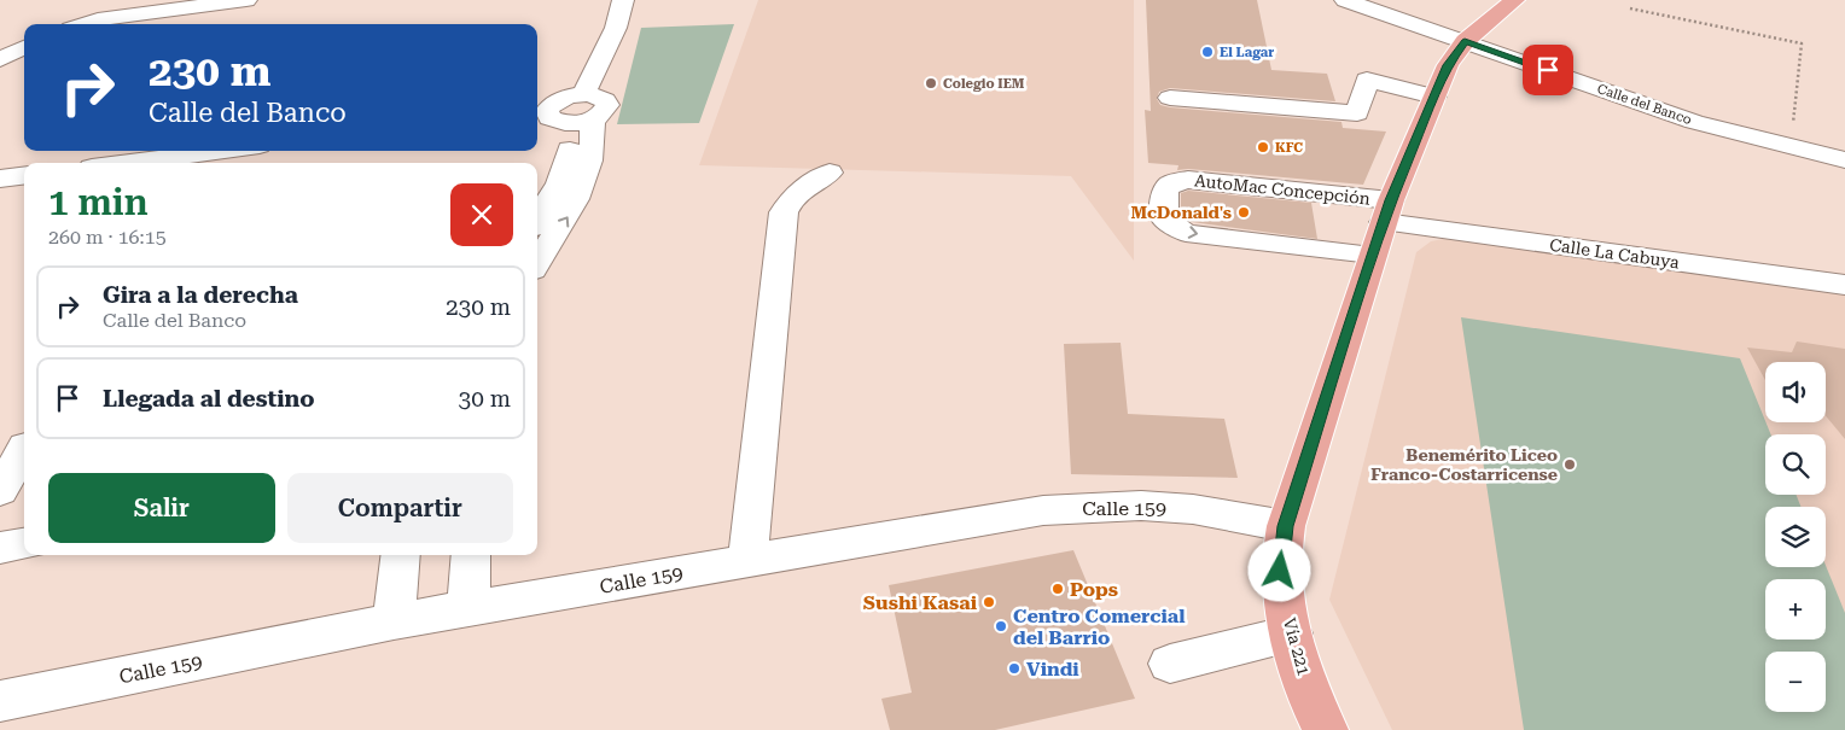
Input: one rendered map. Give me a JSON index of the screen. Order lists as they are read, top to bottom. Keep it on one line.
{"streets":{"main road":["Vía 221"],"street":["Calle del Banco","AutoMac Concepción","Calle La Cabuya","Calle 159"]},"crossings":[["Calle del Banco","Vía 221"],["AutoMac Concepción","Calle La Cabuya"],["AutoMac Concepción","Vía 221"],["Calle La Cabuya","Vía 221"],["Calle 159","Vía 221"]],"places":["El Lagar","Colegio IEM","KFC","McDonald's","Benemérito Liceo Franco-Costarricense","Pops","Sushi Kasai","Centro Comercial del Barrio","Vindi"],"page":{"turn":["230 m","Calle del Banco"],"heading":["1 min","260 m · 16:15"],"list":[{"name":"Gira a la derecha","note":"Calle del Banco","value":"230 m"},{"name":"Llegada al destino","value":"30 m"}],"map_buttons":["+","−"],"buttons":["Salir","Compartir"]}}
